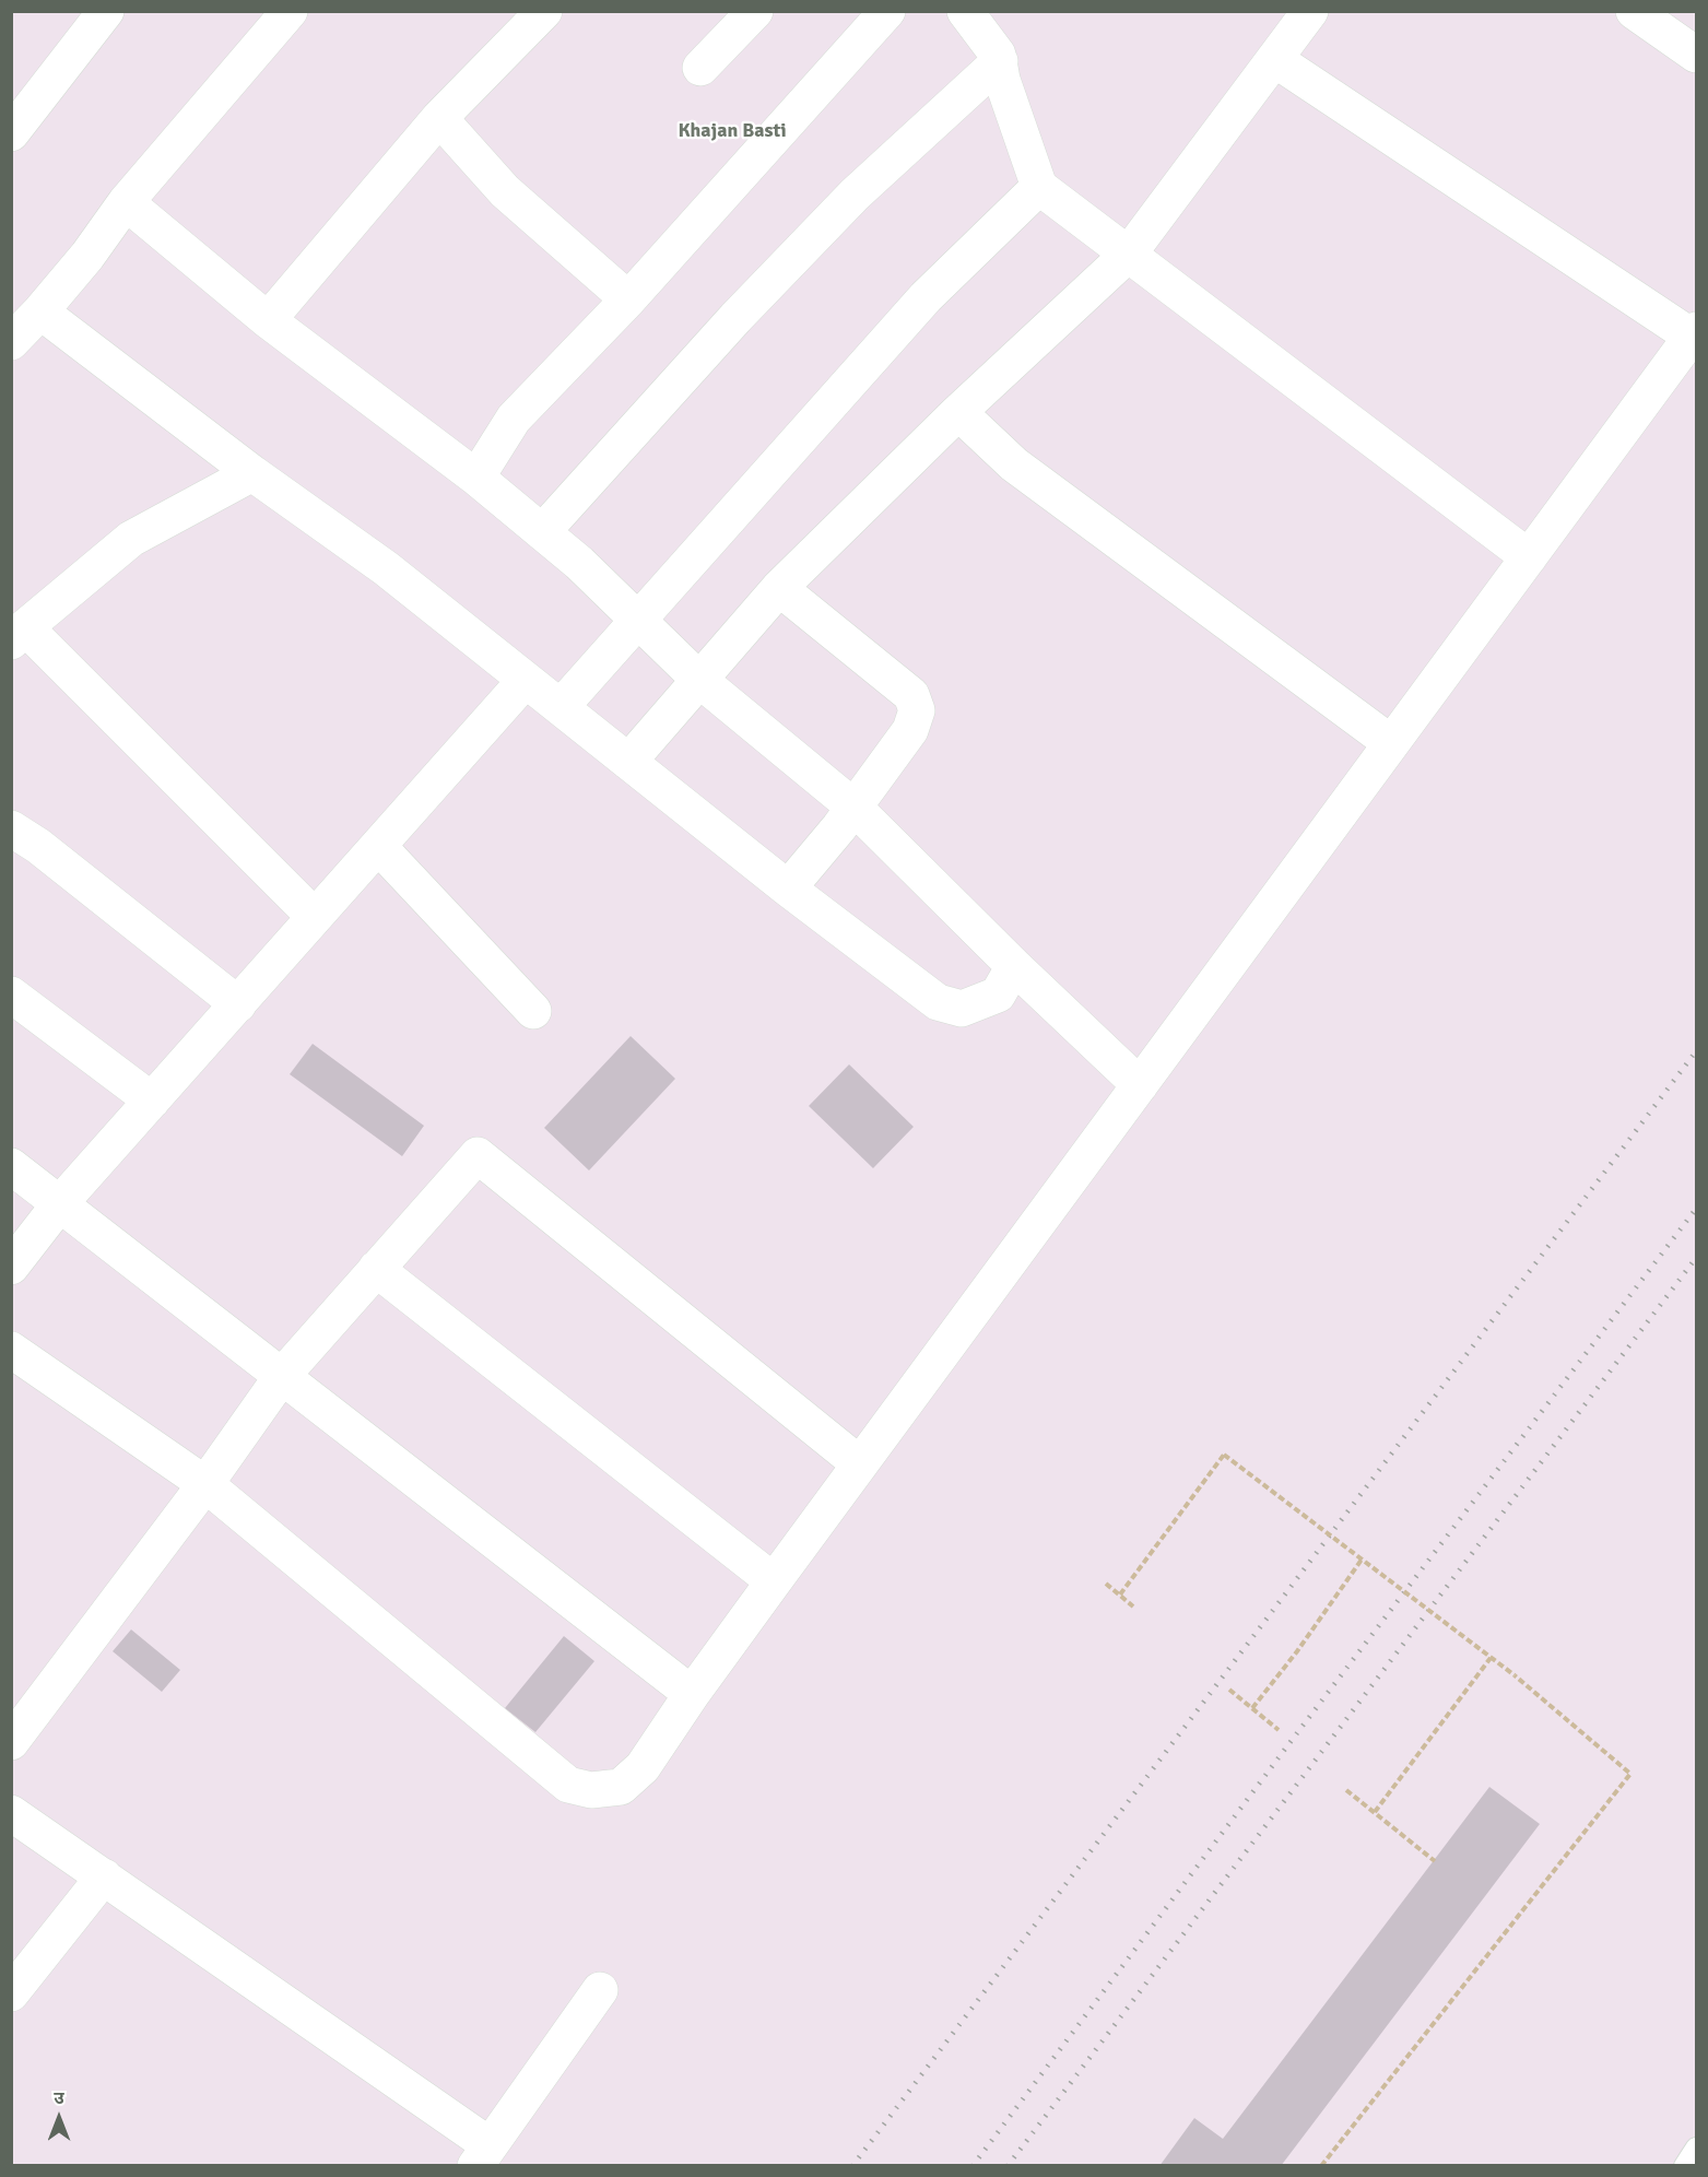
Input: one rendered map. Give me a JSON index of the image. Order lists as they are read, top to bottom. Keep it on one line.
{"districts":["Khajan Basti"],"north":"top"}
